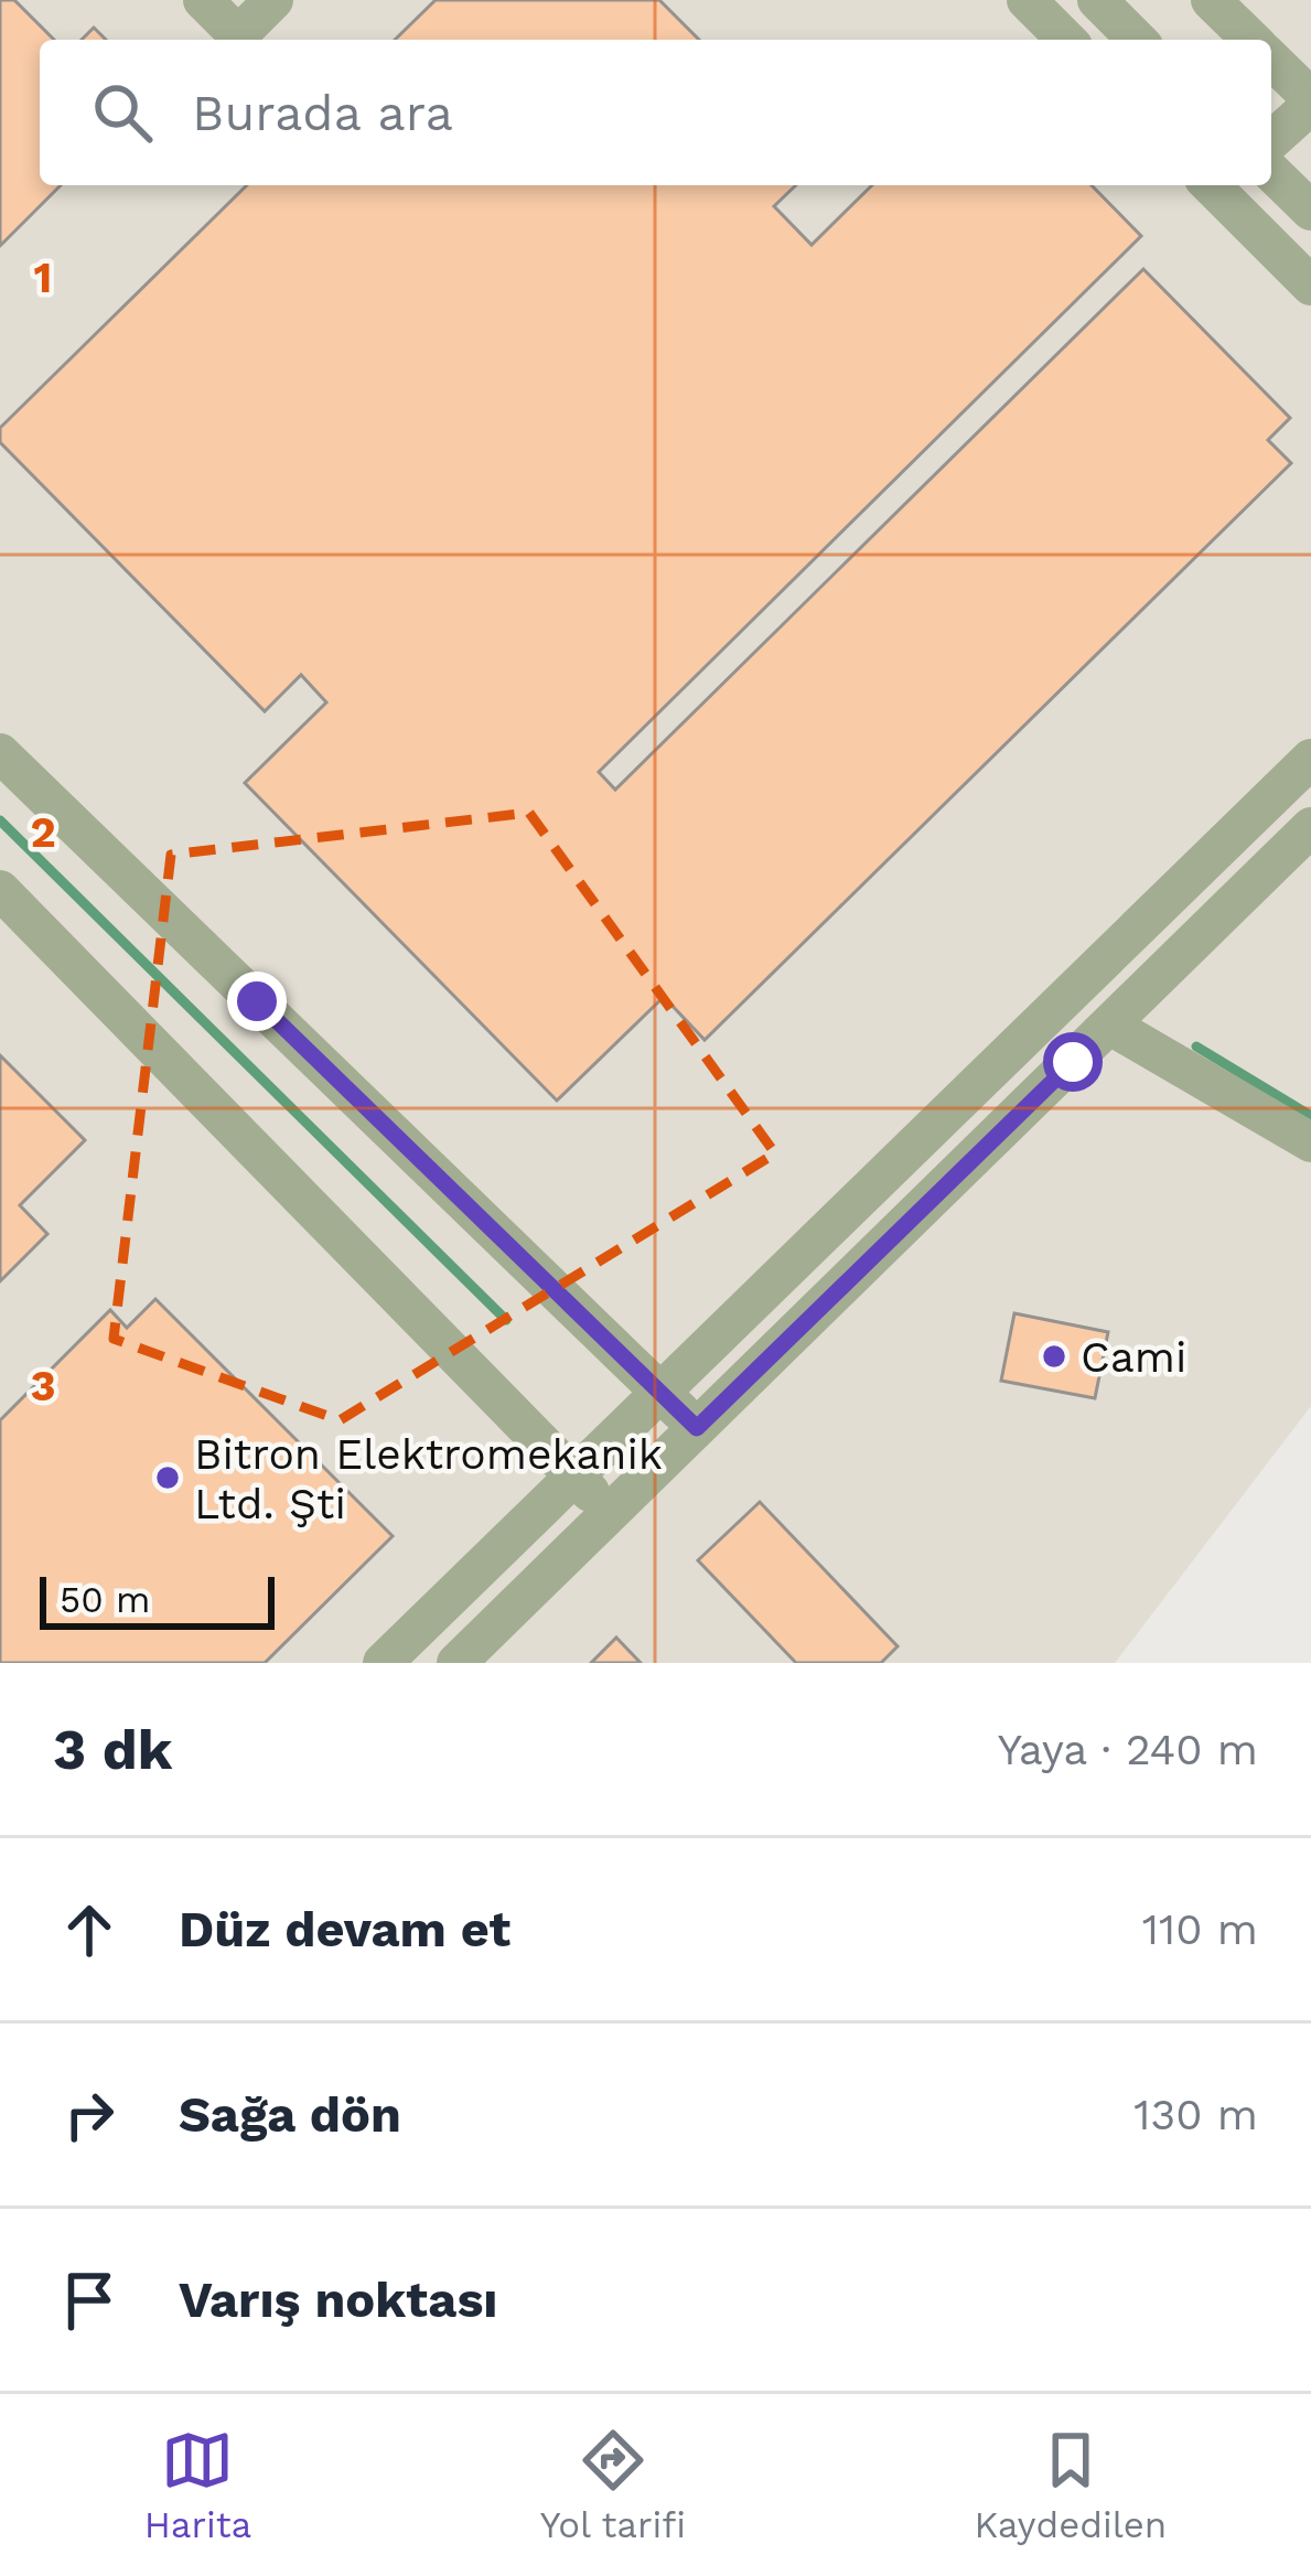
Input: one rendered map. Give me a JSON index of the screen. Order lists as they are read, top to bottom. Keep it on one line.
{"places":["Cami","Bitron Elektromekanik Ltd. Şti"],"scale_bar":"50 m","page":{"search":"Burada ara","scale":"50 m","heading":["3 dk","Yaya · 240 m"],"list":[["Düz devam et","110 m"],["Sağa dön","130 m"],"Varış noktası"],"nav":["Harita","Yol tarifi","Kaydedilen"]},"grid":{"rows":["1","2","3"]}}
